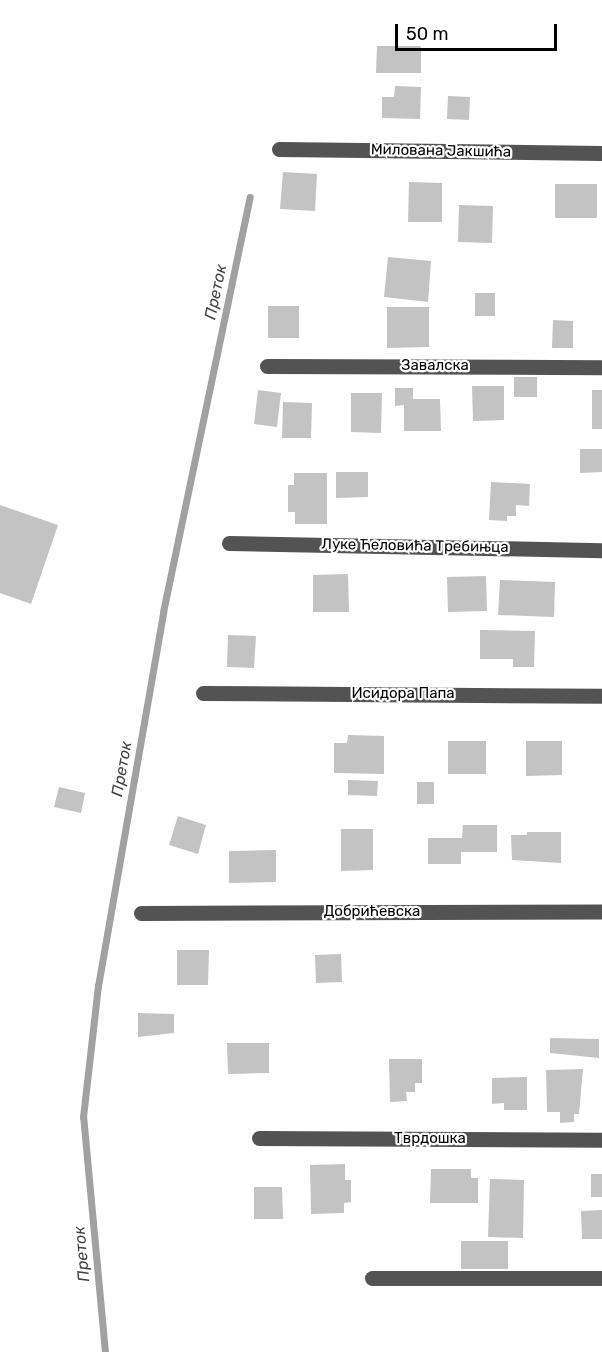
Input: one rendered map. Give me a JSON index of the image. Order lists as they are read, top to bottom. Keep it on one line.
{"streets":{"street":["Милована Јакшића","Завалска","Луке Ћеловића Требињца","Исидора Папа","Добрићевска","Тврдошка"]},"water":["Преток"],"scale_bar":"50 m"}
